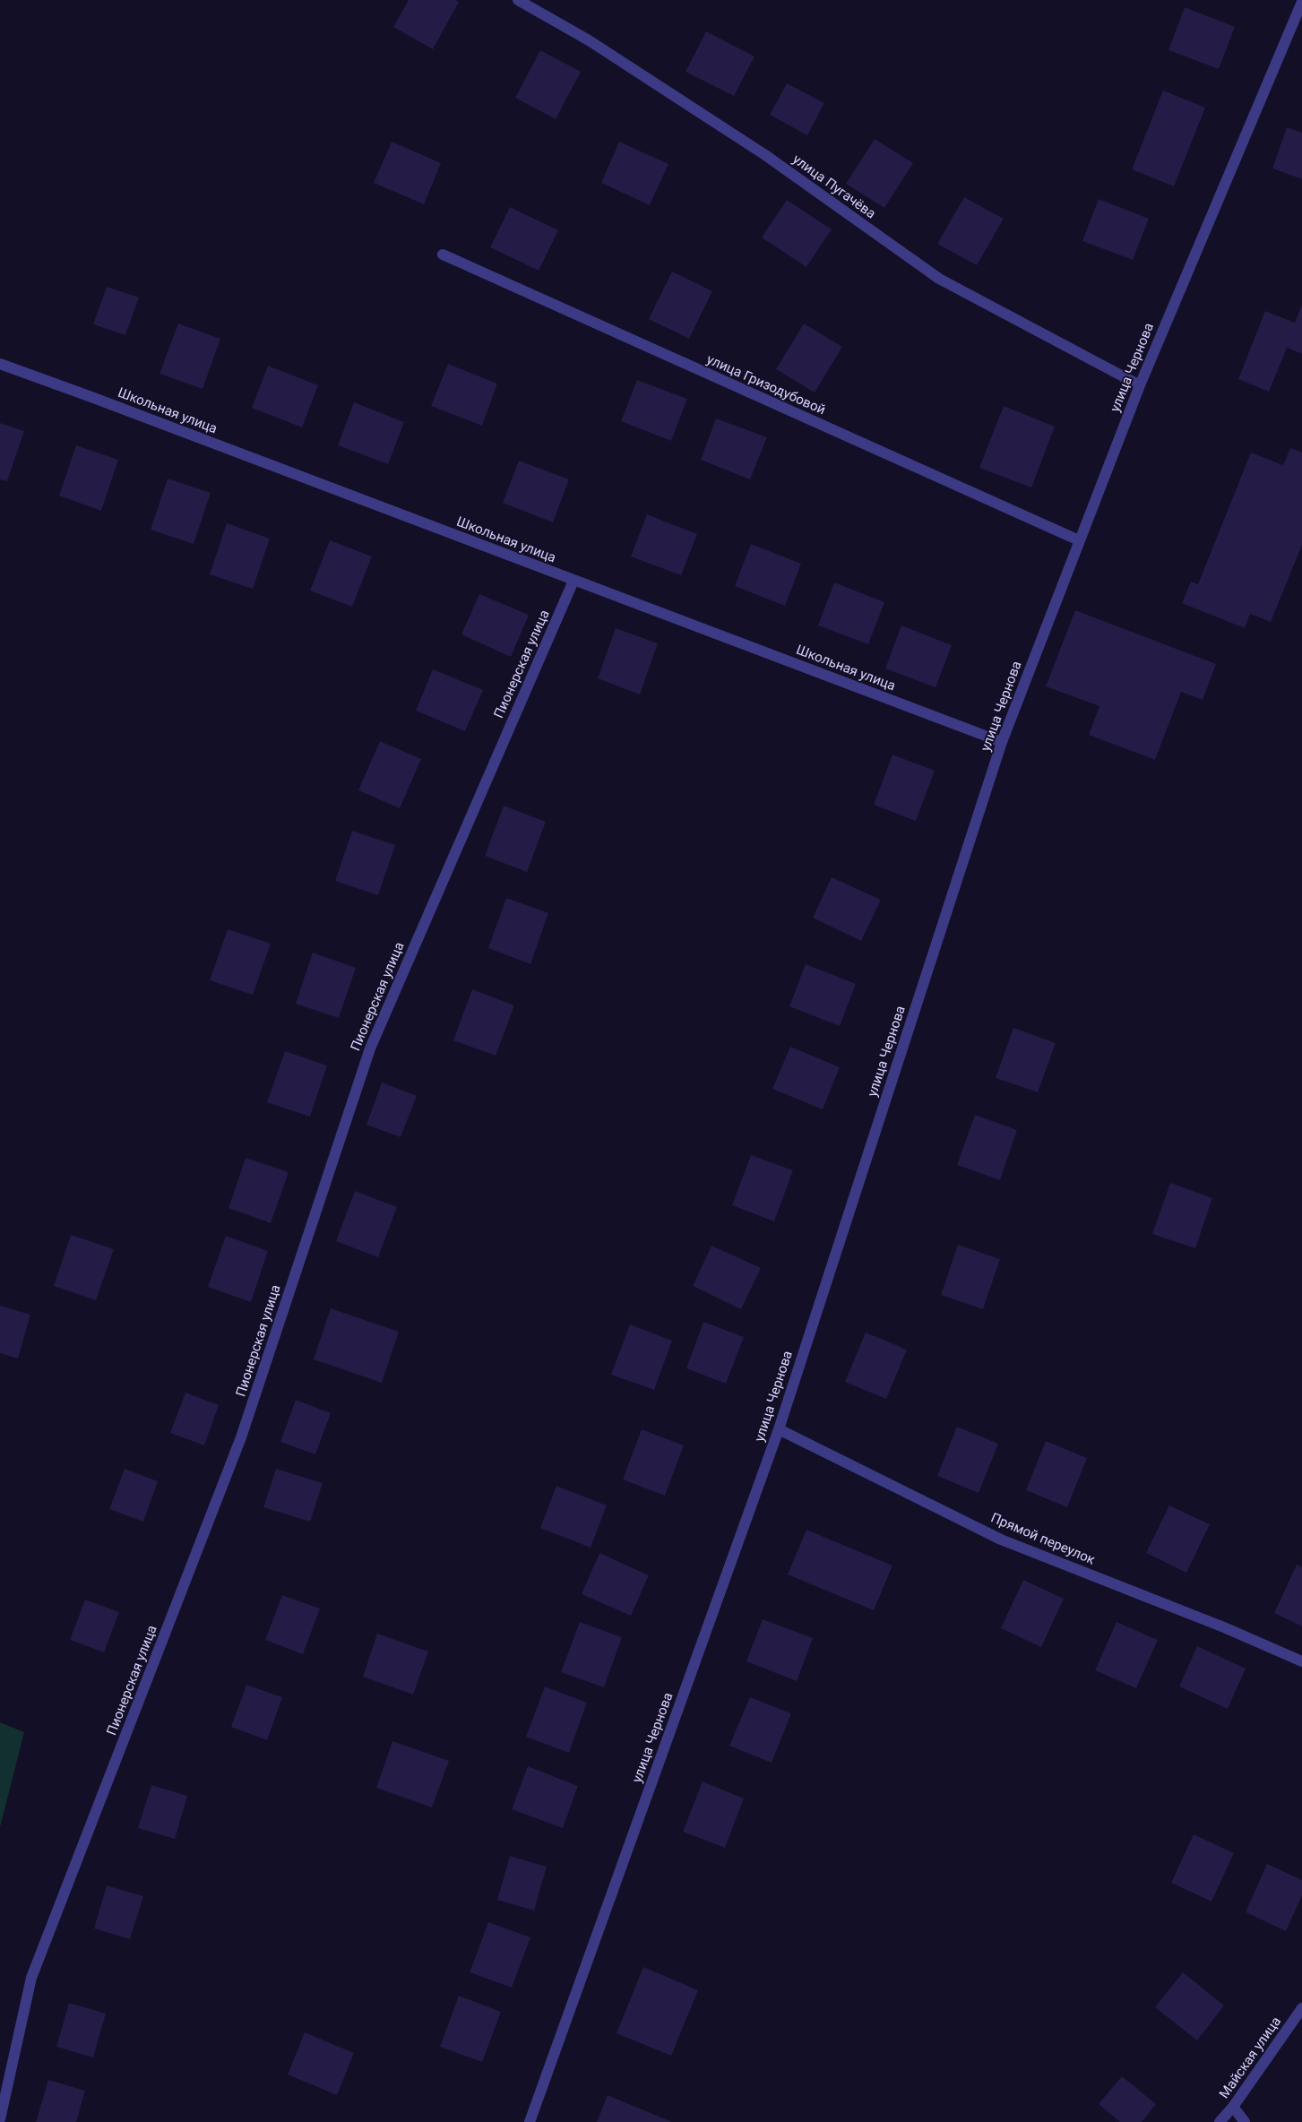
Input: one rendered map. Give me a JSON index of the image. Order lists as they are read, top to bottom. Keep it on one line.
{"streets":{"street":["улица Пугачёва","улица Чернова","улица Гризодубовой","Школьная улица","Пионерская улица","Прямой переулок","Майская улица"]},"crossings":[["улица Пугачёва","улица Чернова"],["улица Чернова","улица Гризодубовой"],["улица Чернова","Школьная улица"],["улица Чернова","Прямой переулок"],["Школьная улица","Пионерская улица"]]}
